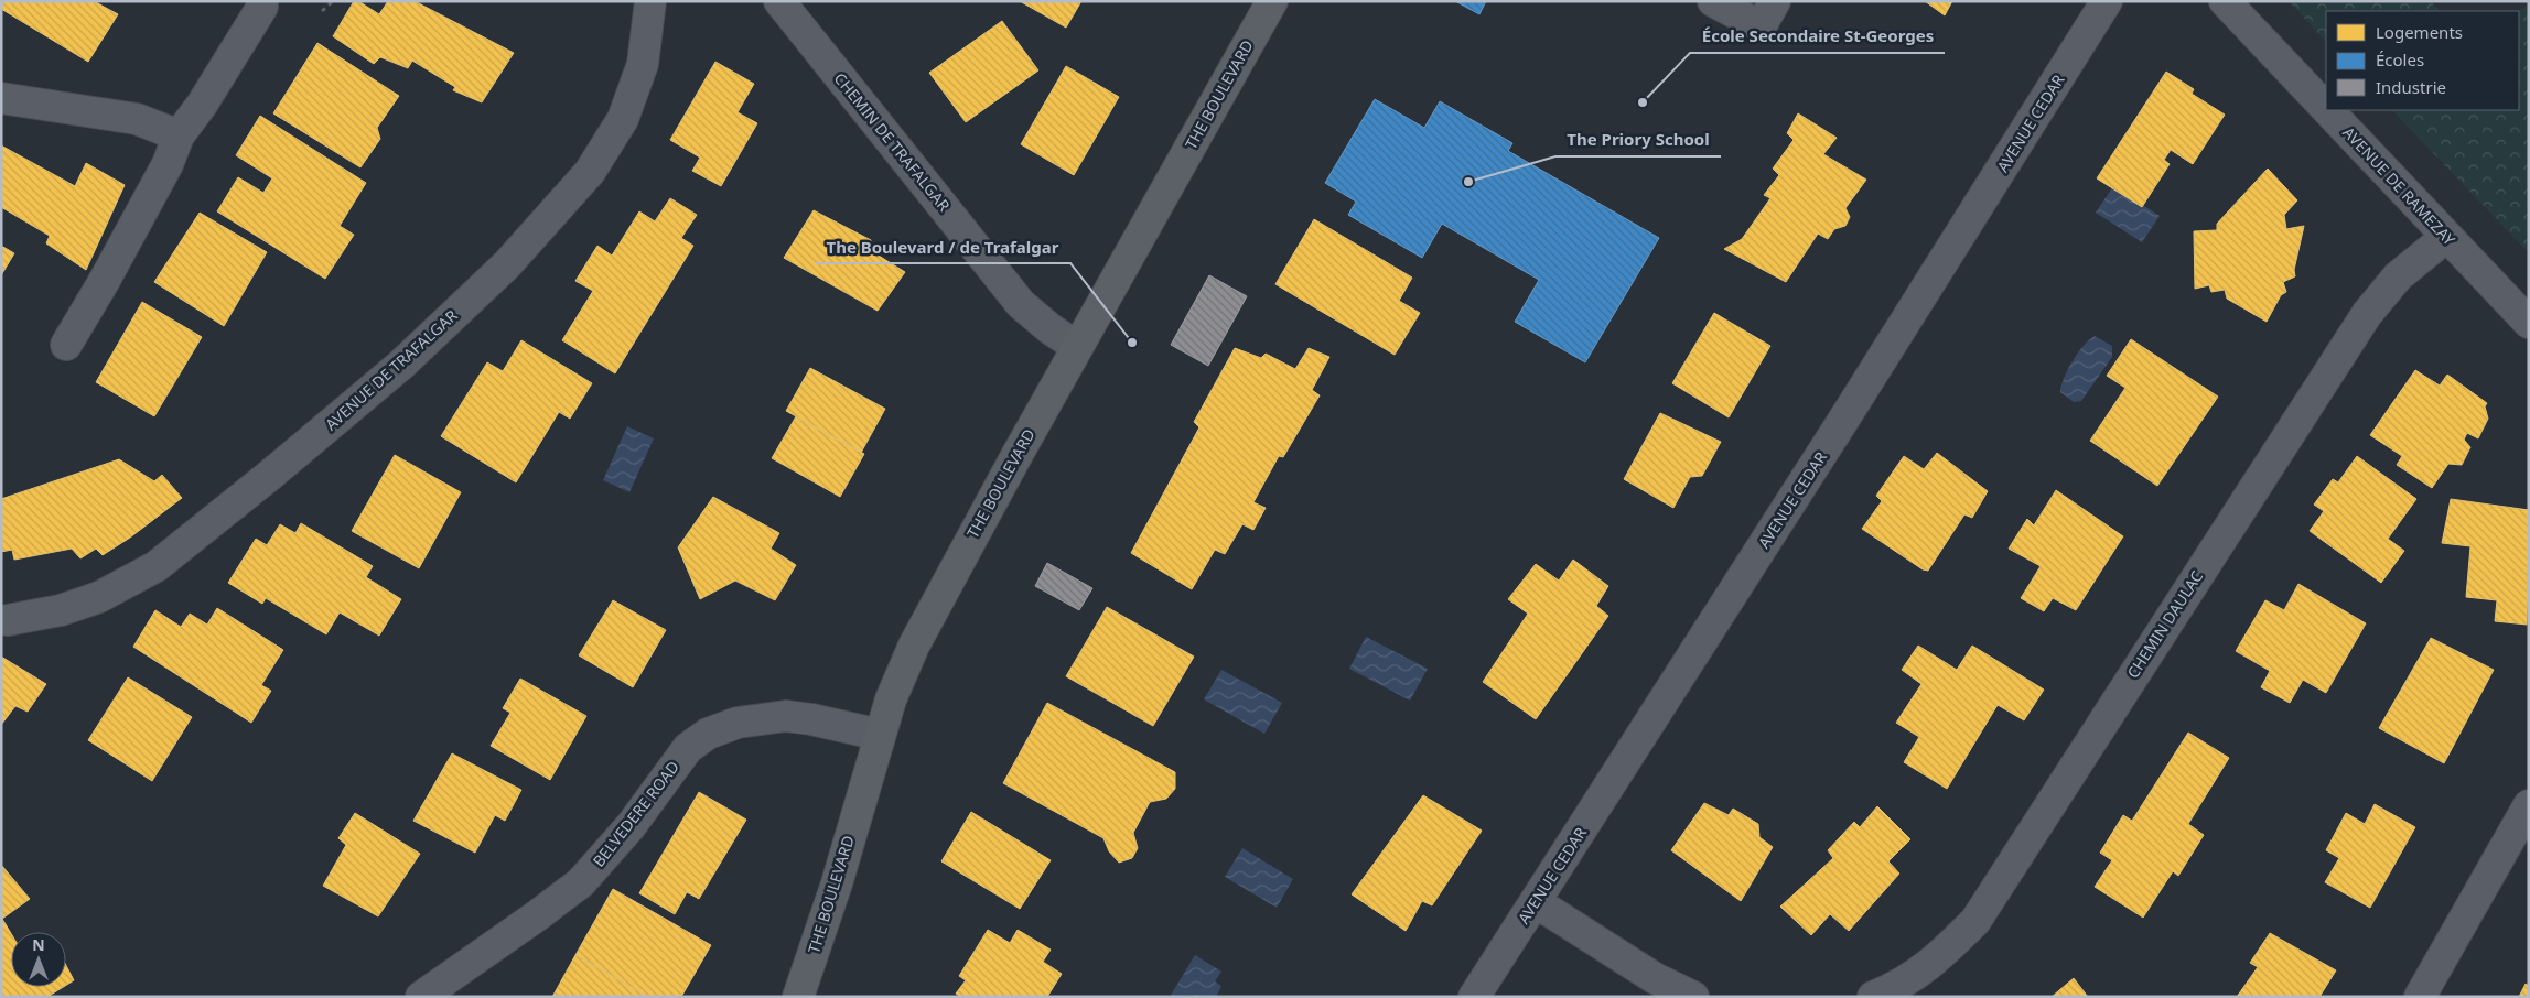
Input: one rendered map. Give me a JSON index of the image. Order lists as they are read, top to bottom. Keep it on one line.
{"streets":{"main road":["THE BOULEVARD"],"street":["AVENUE CEDAR","CHEMIN DE TRAFALGAR","AVENUE DE RAMEZAY","AVENUE DE TRAFALGAR","CHEMIN DAULAC","BELVEDERE ROAD"]},"crossings":[["THE BOULEVARD","CHEMIN DE TRAFALGAR"],["THE BOULEVARD","BELVEDERE ROAD"],["AVENUE DE RAMEZAY","CHEMIN DAULAC"]],"places":["École Secondaire St-Georges","The Priory School","The Boulevard / de Trafalgar"],"legend":["Logements","Écoles","Industrie"],"north":"top"}
